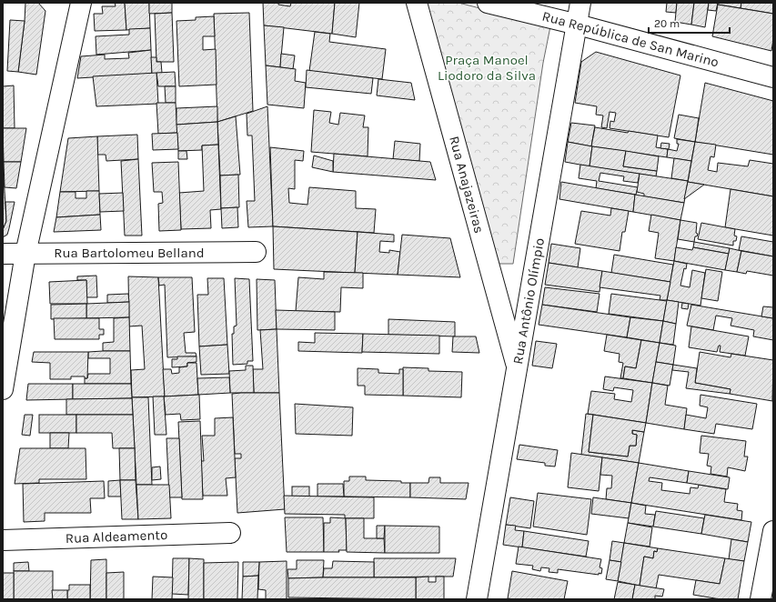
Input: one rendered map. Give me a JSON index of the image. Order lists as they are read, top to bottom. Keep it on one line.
{"streets":{"street":["Rua República de San Marino","Rua Anajazeiras","Rua Bartolomeu Belland","Rua Antônio Olímpio","Rua Aldeamento"]},"crossings":[["Rua República de San Marino","Rua Antônio Olímpio"],["Rua Anajazeiras","Rua Antônio Olímpio"]],"parks":["Praça Manoel Liodoro da Silva"],"scale_bar":"20 m"}
